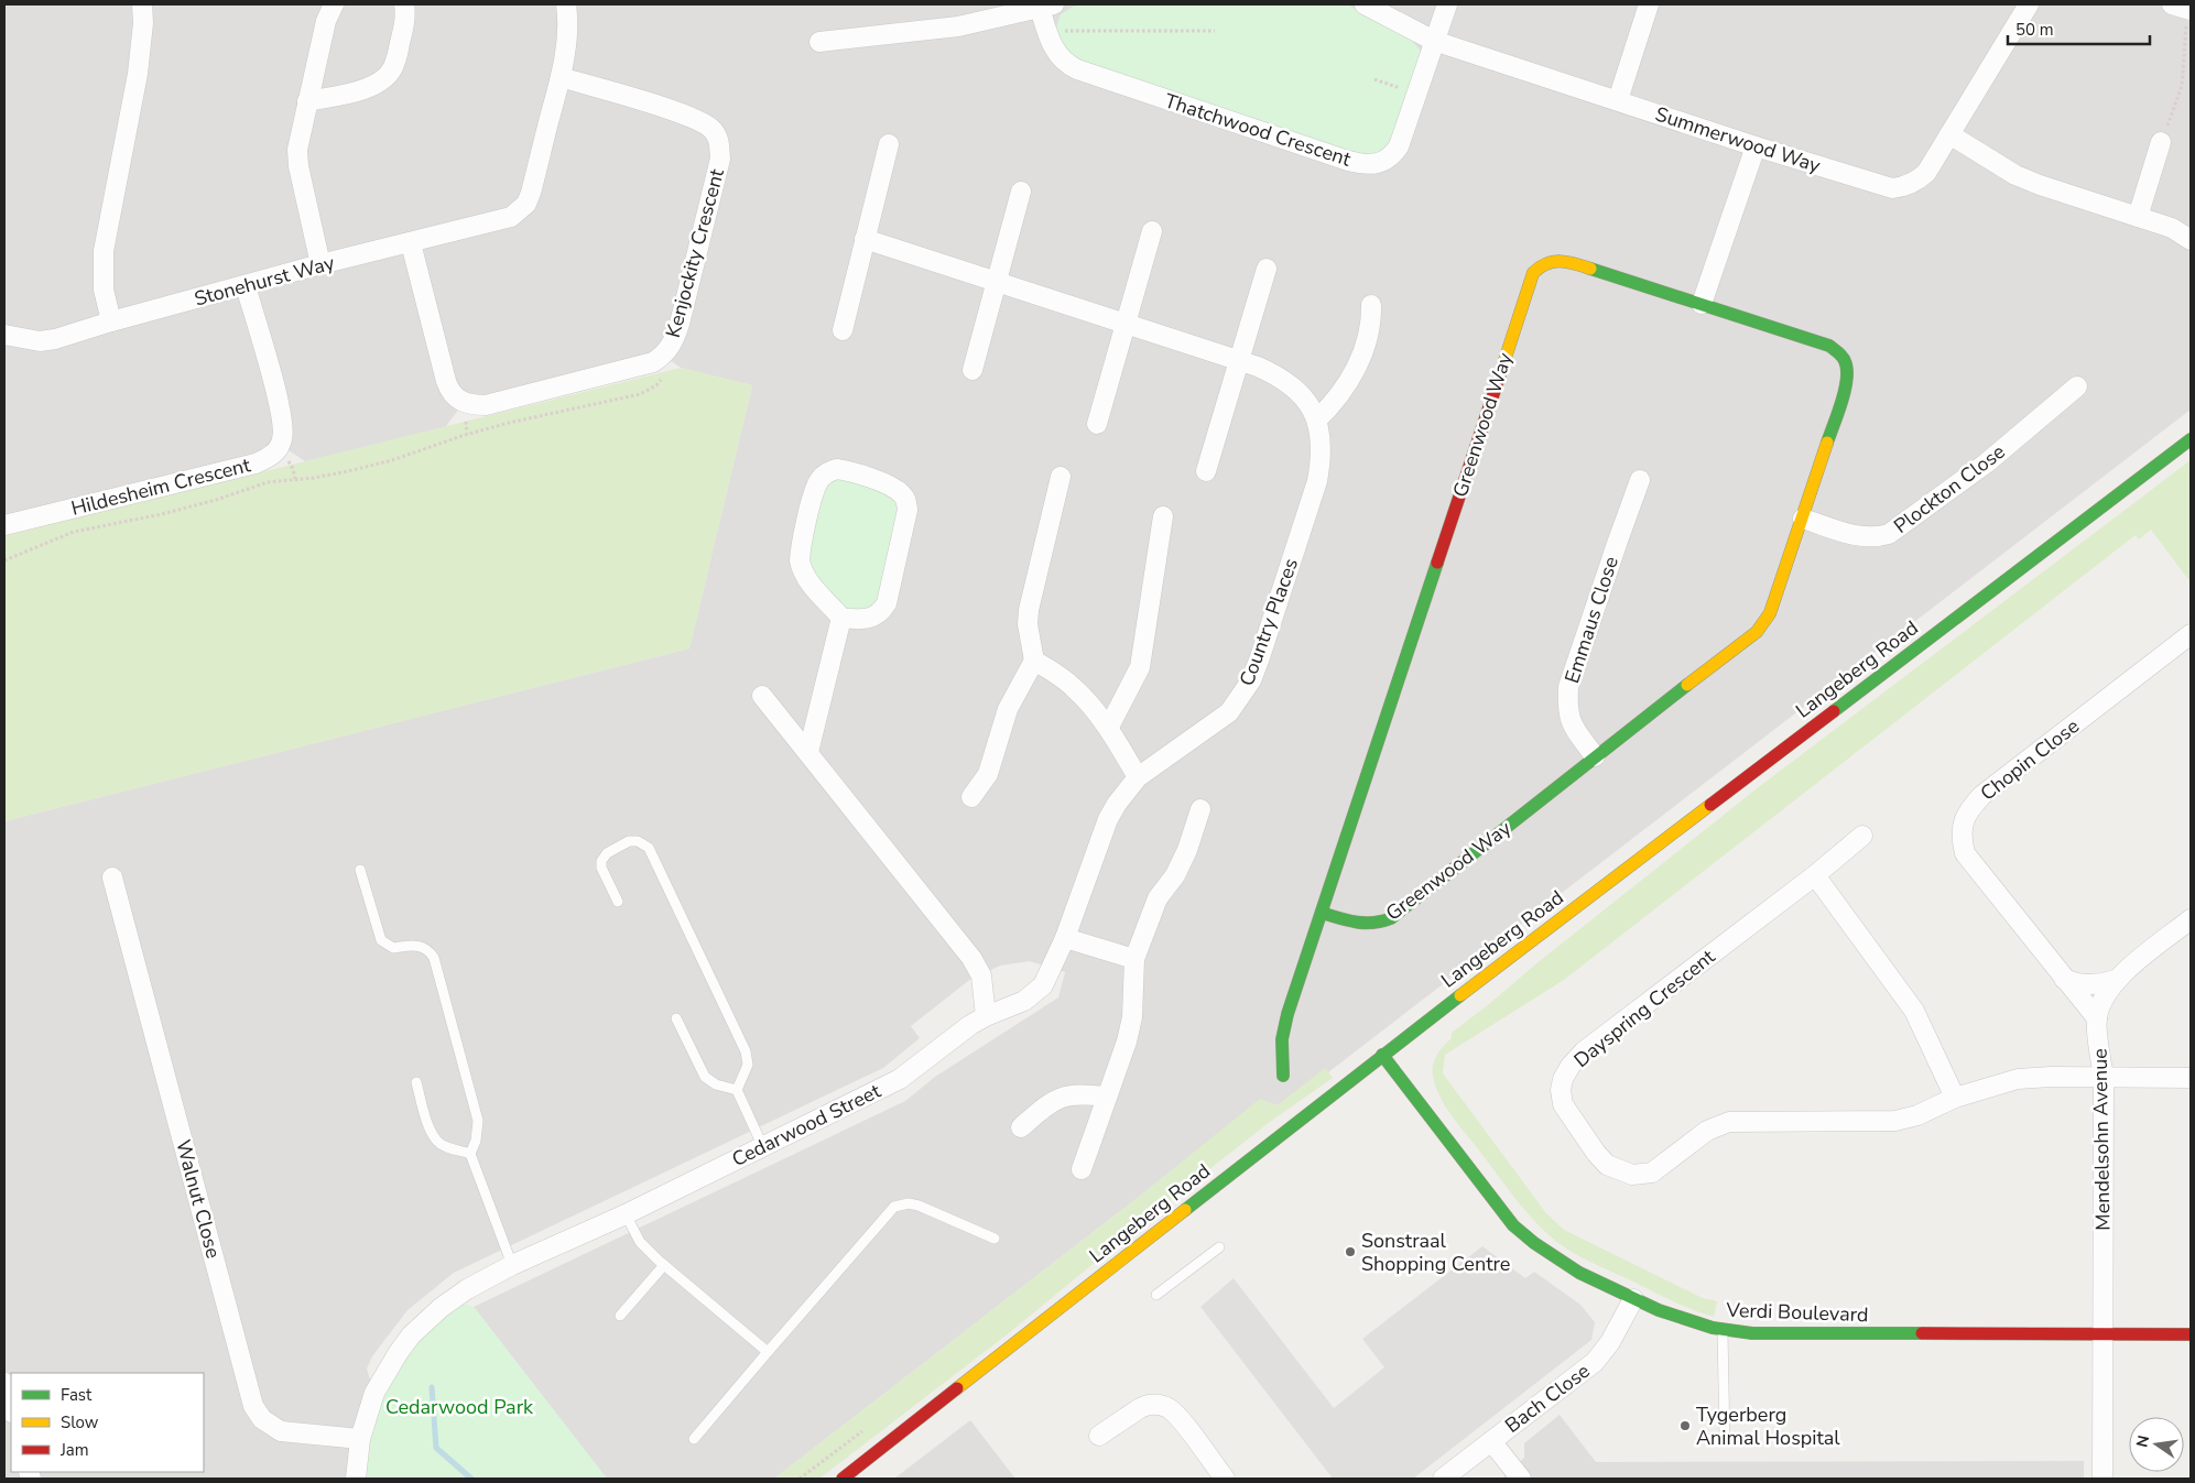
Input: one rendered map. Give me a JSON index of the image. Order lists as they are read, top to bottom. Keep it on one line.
{"streets":{"street":["Thatchwood Crescent","Summerwood Way","Kenjockity Crescent","Stonehurst Way","Greenwood Way","Hildesheim Crescent","Plockton Close","Emmaus Close","Country Places","Langeberg Road","Chopin Close","Dayspring Crescent","Cedarwood Street","Mendelsohn Avenue","Walnut Close","Verdi Boulevard","Bach Close"]},"crossings":[["Thatchwood Crescent","Summerwood Way"],["Kenjockity Crescent","Stonehurst Way"],["Stonehurst Way","Hildesheim Crescent"],["Greenwood Way","Plockton Close"],["Greenwood Way","Emmaus Close"],["Country Places","Cedarwood Street"],["Langeberg Road","Verdi Boulevard"],["Chopin Close","Mendelsohn Avenue"],["Dayspring Crescent","Mendelsohn Avenue"],["Cedarwood Street","Walnut Close"],["Mendelsohn Avenue","Verdi Boulevard"],["Verdi Boulevard","Bach Close"]],"parks":["Cedarwood Park"],"places":["Sonstraal Shopping Centre","Tygerberg Animal Hospital"],"legend":["Fast","Slow","Jam"],"scale_bar":"50 m","north":"left"}
